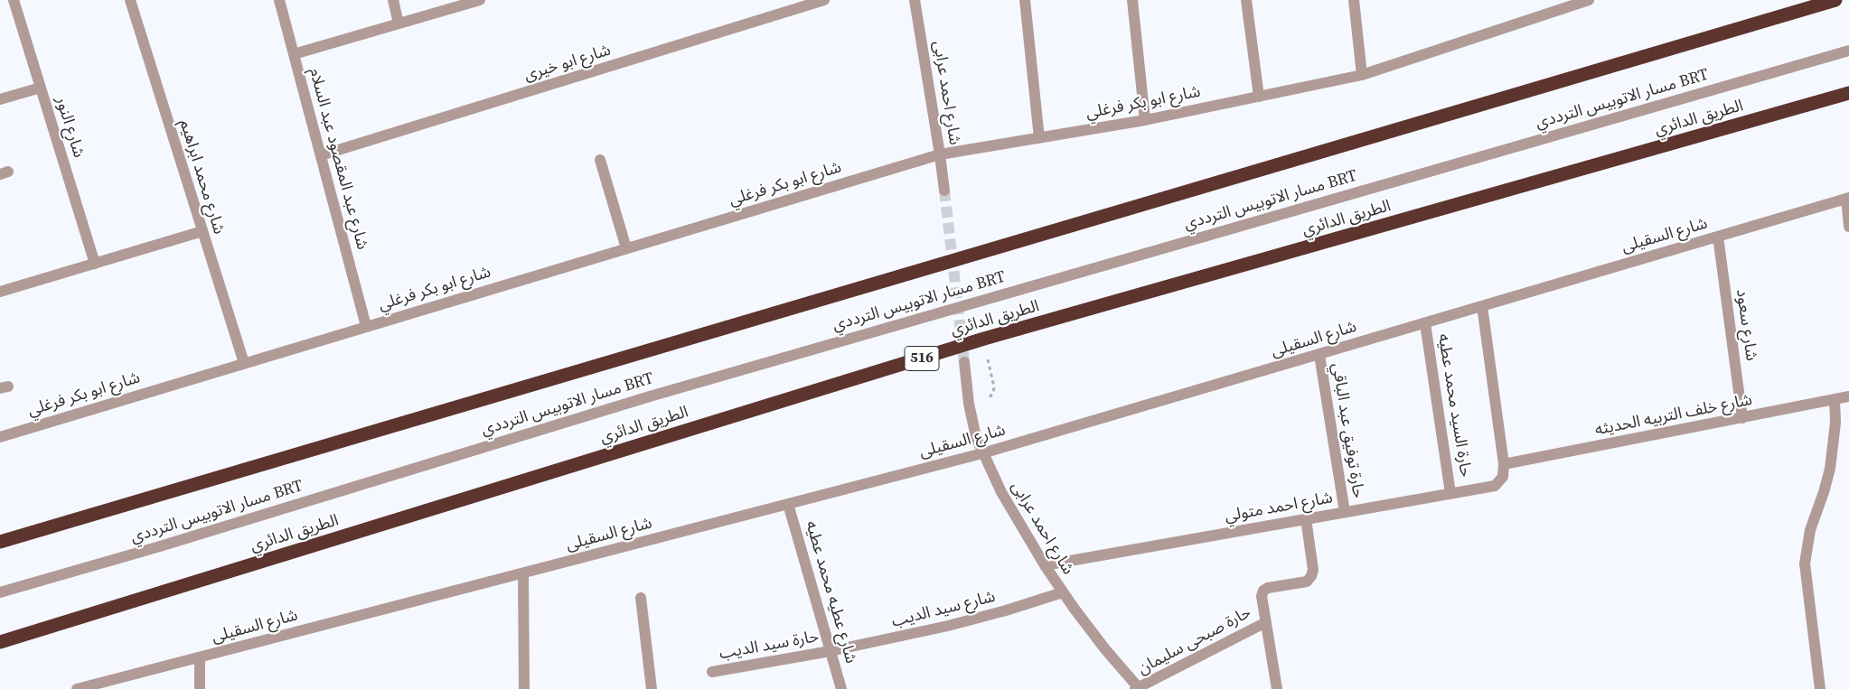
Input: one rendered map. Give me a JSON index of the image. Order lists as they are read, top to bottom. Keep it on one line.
{"streets":{"highway":["الطريق الدائري","516"],"street":["شارع ابو خيرى","شارع احمد عرابى","مسار الاتوبيس الترددي BRT","شارع ابو بكر فرغلي","شارع النور","شارع عبد المقصود عبد السلام","شارع محمد ابراهيم","شارع السقيلى","شارع سعود","حارة السيد محمد عطيه","شارع خلف التربيه الحديثه","حارة توفيق عبد الباقي","شارع احمد متولي","شارع عطيه محمد عطيه","شارع سيد الديب","حارة صبحى سليمان","حارة سيد الديب"]},"crossings":[["شارع ابو خيرى","شارع عبد المقصود عبد السلام"],["شارع احمد عرابى","شارع ابو بكر فرغلي"],["شارع احمد عرابى","شارع السقيلى"],["شارع احمد عرابى","شارع احمد متولي"],["شارع احمد عرابى","شارع سيد الديب"],["شارع احمد عرابى","حارة صبحى سليمان"],["شارع ابو بكر فرغلي","شارع عبد المقصود عبد السلام"],["شارع ابو بكر فرغلي","شارع محمد ابراهيم"],["شارع السقيلى","شارع سعود"],["شارع السقيلى","حارة السيد محمد عطيه"],["شارع السقيلى","حارة توفيق عبد الباقي"],["شارع السقيلى","شارع عطيه محمد عطيه"],["شارع سعود","شارع خلف التربيه الحديثه"],["حارة السيد محمد عطيه","شارع احمد متولي"],["شارع خلف التربيه الحديثه","شارع احمد متولي"],["حارة توفيق عبد الباقي","شارع احمد متولي"],["شارع عطيه محمد عطيه","شارع سيد الديب"],["شارع عطيه محمد عطيه","حارة سيد الديب"],["شارع سيد الديب","حارة سيد الديب"]]}
